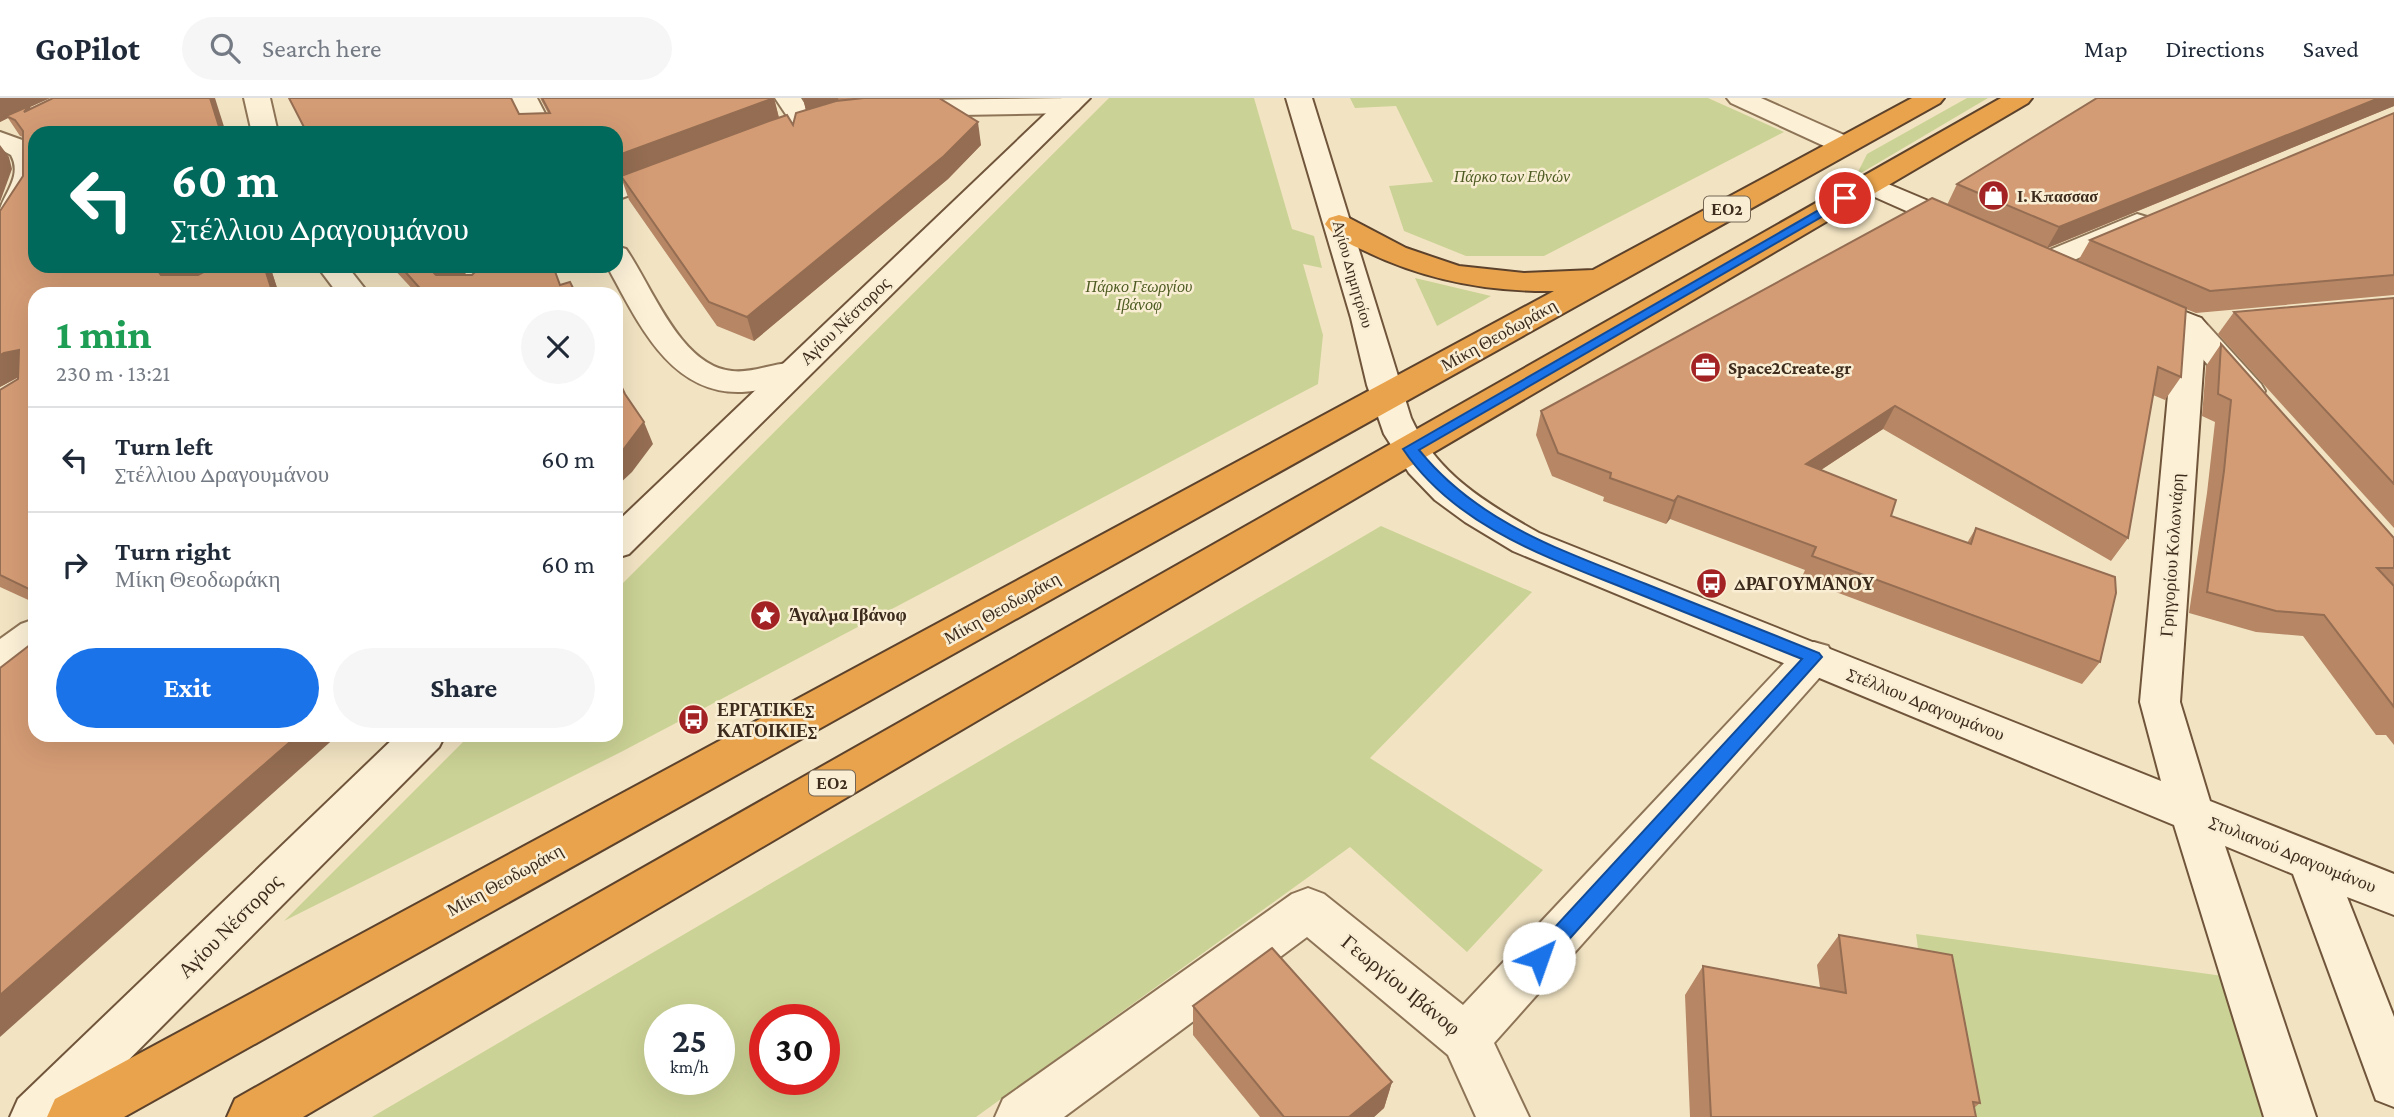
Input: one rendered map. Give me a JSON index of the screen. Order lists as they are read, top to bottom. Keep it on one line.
{"streets":{"highway":["ΕΟ2","Μίκη Θεοδωράκη"],"street":["Αγίου Δημητρίου","Αγίου Νέστορος","Γρηγορίου Κολωνιάρη","Στέλλιου Δραγουμάνου","Στυλιανού Δραγουμάνου","Γεωργίου Ιβάνοφ"]},"crossings":[["ΕΟ2","Αγίου Δημητρίου"],["ΕΟ2","Στέλλιου Δραγουμάνου"],["Αγίου Δημητρίου","Μίκη Θεοδωράκη"],["Αγίου Δημητρίου","Στέλλιου Δραγουμάνου"],["Γρηγορίου Κολωνιάρη","Στέλλιου Δραγουμάνου"],["Γρηγορίου Κολωνιάρη","Στυλιανού Δραγουμάνου"],["Στέλλιου Δραγουμάνου","Στυλιανού Δραγουμάνου"],["Στέλλιου Δραγουμάνου","Γεωργίου Ιβάνοφ"]],"parks":["Πάρκο των Εθνών","Πάρκο Γεωργίου Ιβάνοφ"],"places":{"shop":["Ι. Κπασσασ"],"office":["Space2Create.gr"],"bus stop":["ΔΡΑΓΟΥΜΑΝΟΥ","ΕΡΓΑΤΙΚΕΣ ΚΑΤΟΙΚΙΕΣ"],"place":["Άγαλμα Ιβάνοφ"]},"page":{"header":"GoPilot","search":"Search here","nav":["Map","Directions","Saved"],"turn":["60 m","Στέλλιου Δραγουμάνου"],"heading":["1 min","230 m · 13:21"],"list":[{"name":"Turn left","note":"Στέλλιου Δραγουμάνου","value":"60 m"},{"name":"Turn right","note":"Μίκη Θεοδωράκη","value":"60 m"}],"buttons":["Exit","Share"],"speed":"25 km/h","limit":"30"}}
